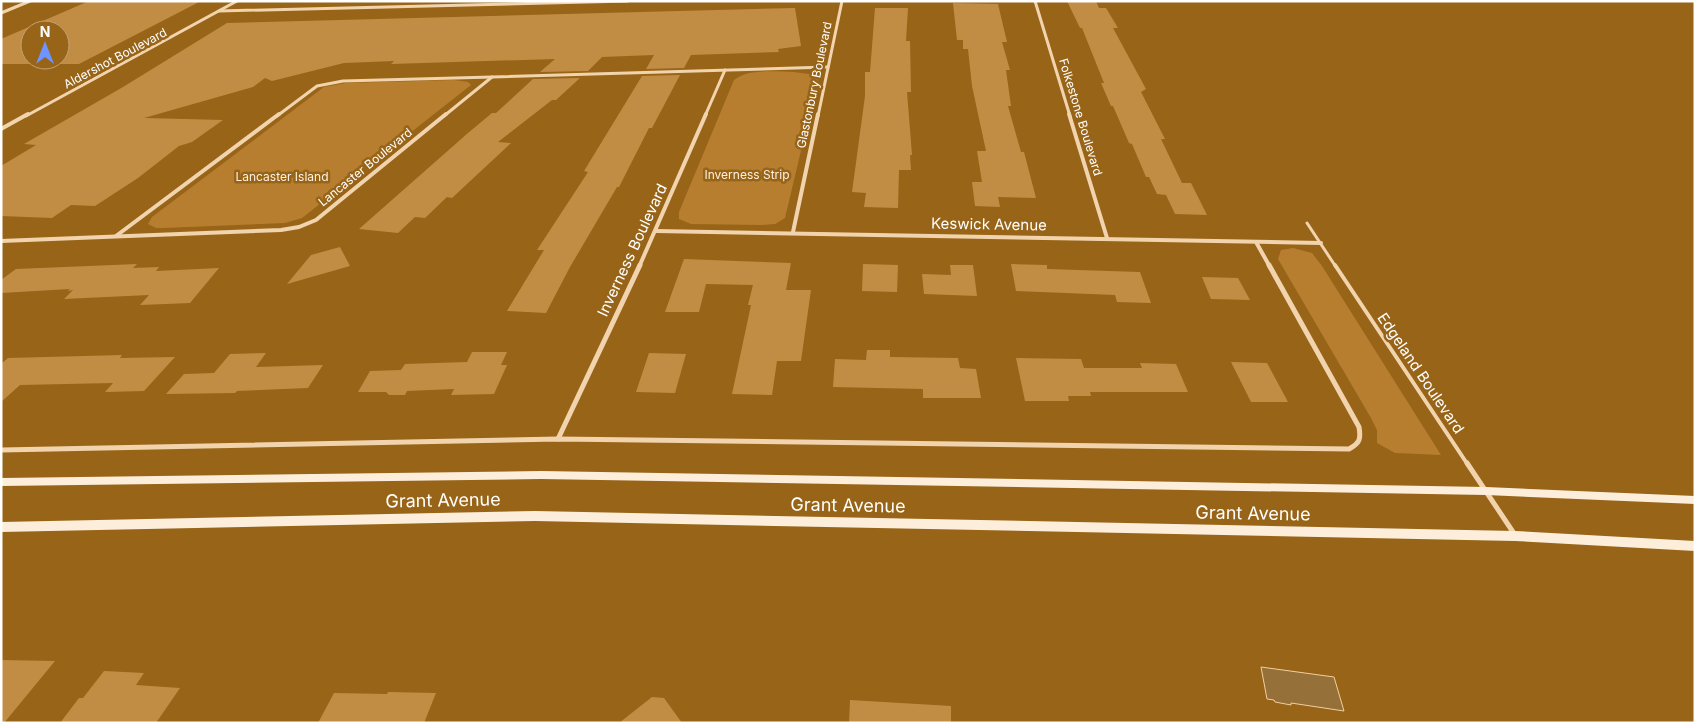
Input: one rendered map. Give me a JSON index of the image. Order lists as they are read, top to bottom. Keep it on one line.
{"streets":{"main road":["Grant Avenue"],"street":["Aldershot Boulevard","Glastonbury Boulevard","Folkestone Boulevard","Lancaster Boulevard","Keswick Avenue","Inverness Boulevard"],"lane":["Edgeland Boulevard"]},"crossings":[["Glastonbury Boulevard","Keswick Avenue"],["Folkestone Boulevard","Keswick Avenue"],["Keswick Avenue","Inverness Boulevard"],["Keswick Avenue","Edgeland Boulevard"],["Edgeland Boulevard","Grant Avenue"]],"parks":["Inverness Strip","Lancaster Island"],"north":"top"}
